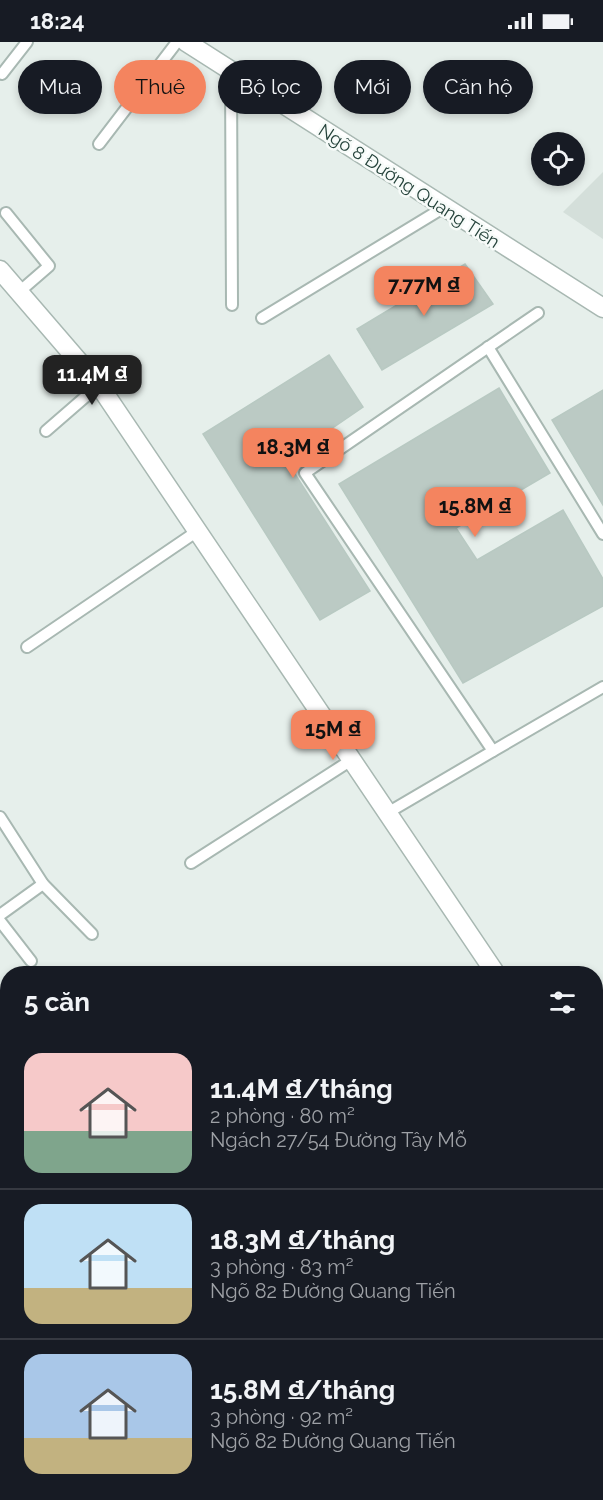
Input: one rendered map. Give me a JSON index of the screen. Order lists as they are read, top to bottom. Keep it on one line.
{"streets":{"street":["Ngõ 8 Đường Quang Tiến"]},"page":{"status":"18:24","chip":["Mua","Thuê","Bộ lọc","Mới","Căn hộ"],"price":["7.77M ₫","11.4M ₫","18.3M ₫","15.8M ₫","15M ₫"],"heading":"5 căn","list":[{"name":"11.4M ₫/tháng","note":"2 phòng · 80 m² · Ngách 27/54 Đường Tây Mỗ"},{"name":"18.3M ₫/tháng","note":"3 phòng · 83 m² · Ngõ 82 Đường Quang Tiến"},{"name":"15.8M ₫/tháng","note":"3 phòng · 92 m² · Ngõ 82 Đường Quang Tiến"}]}}
